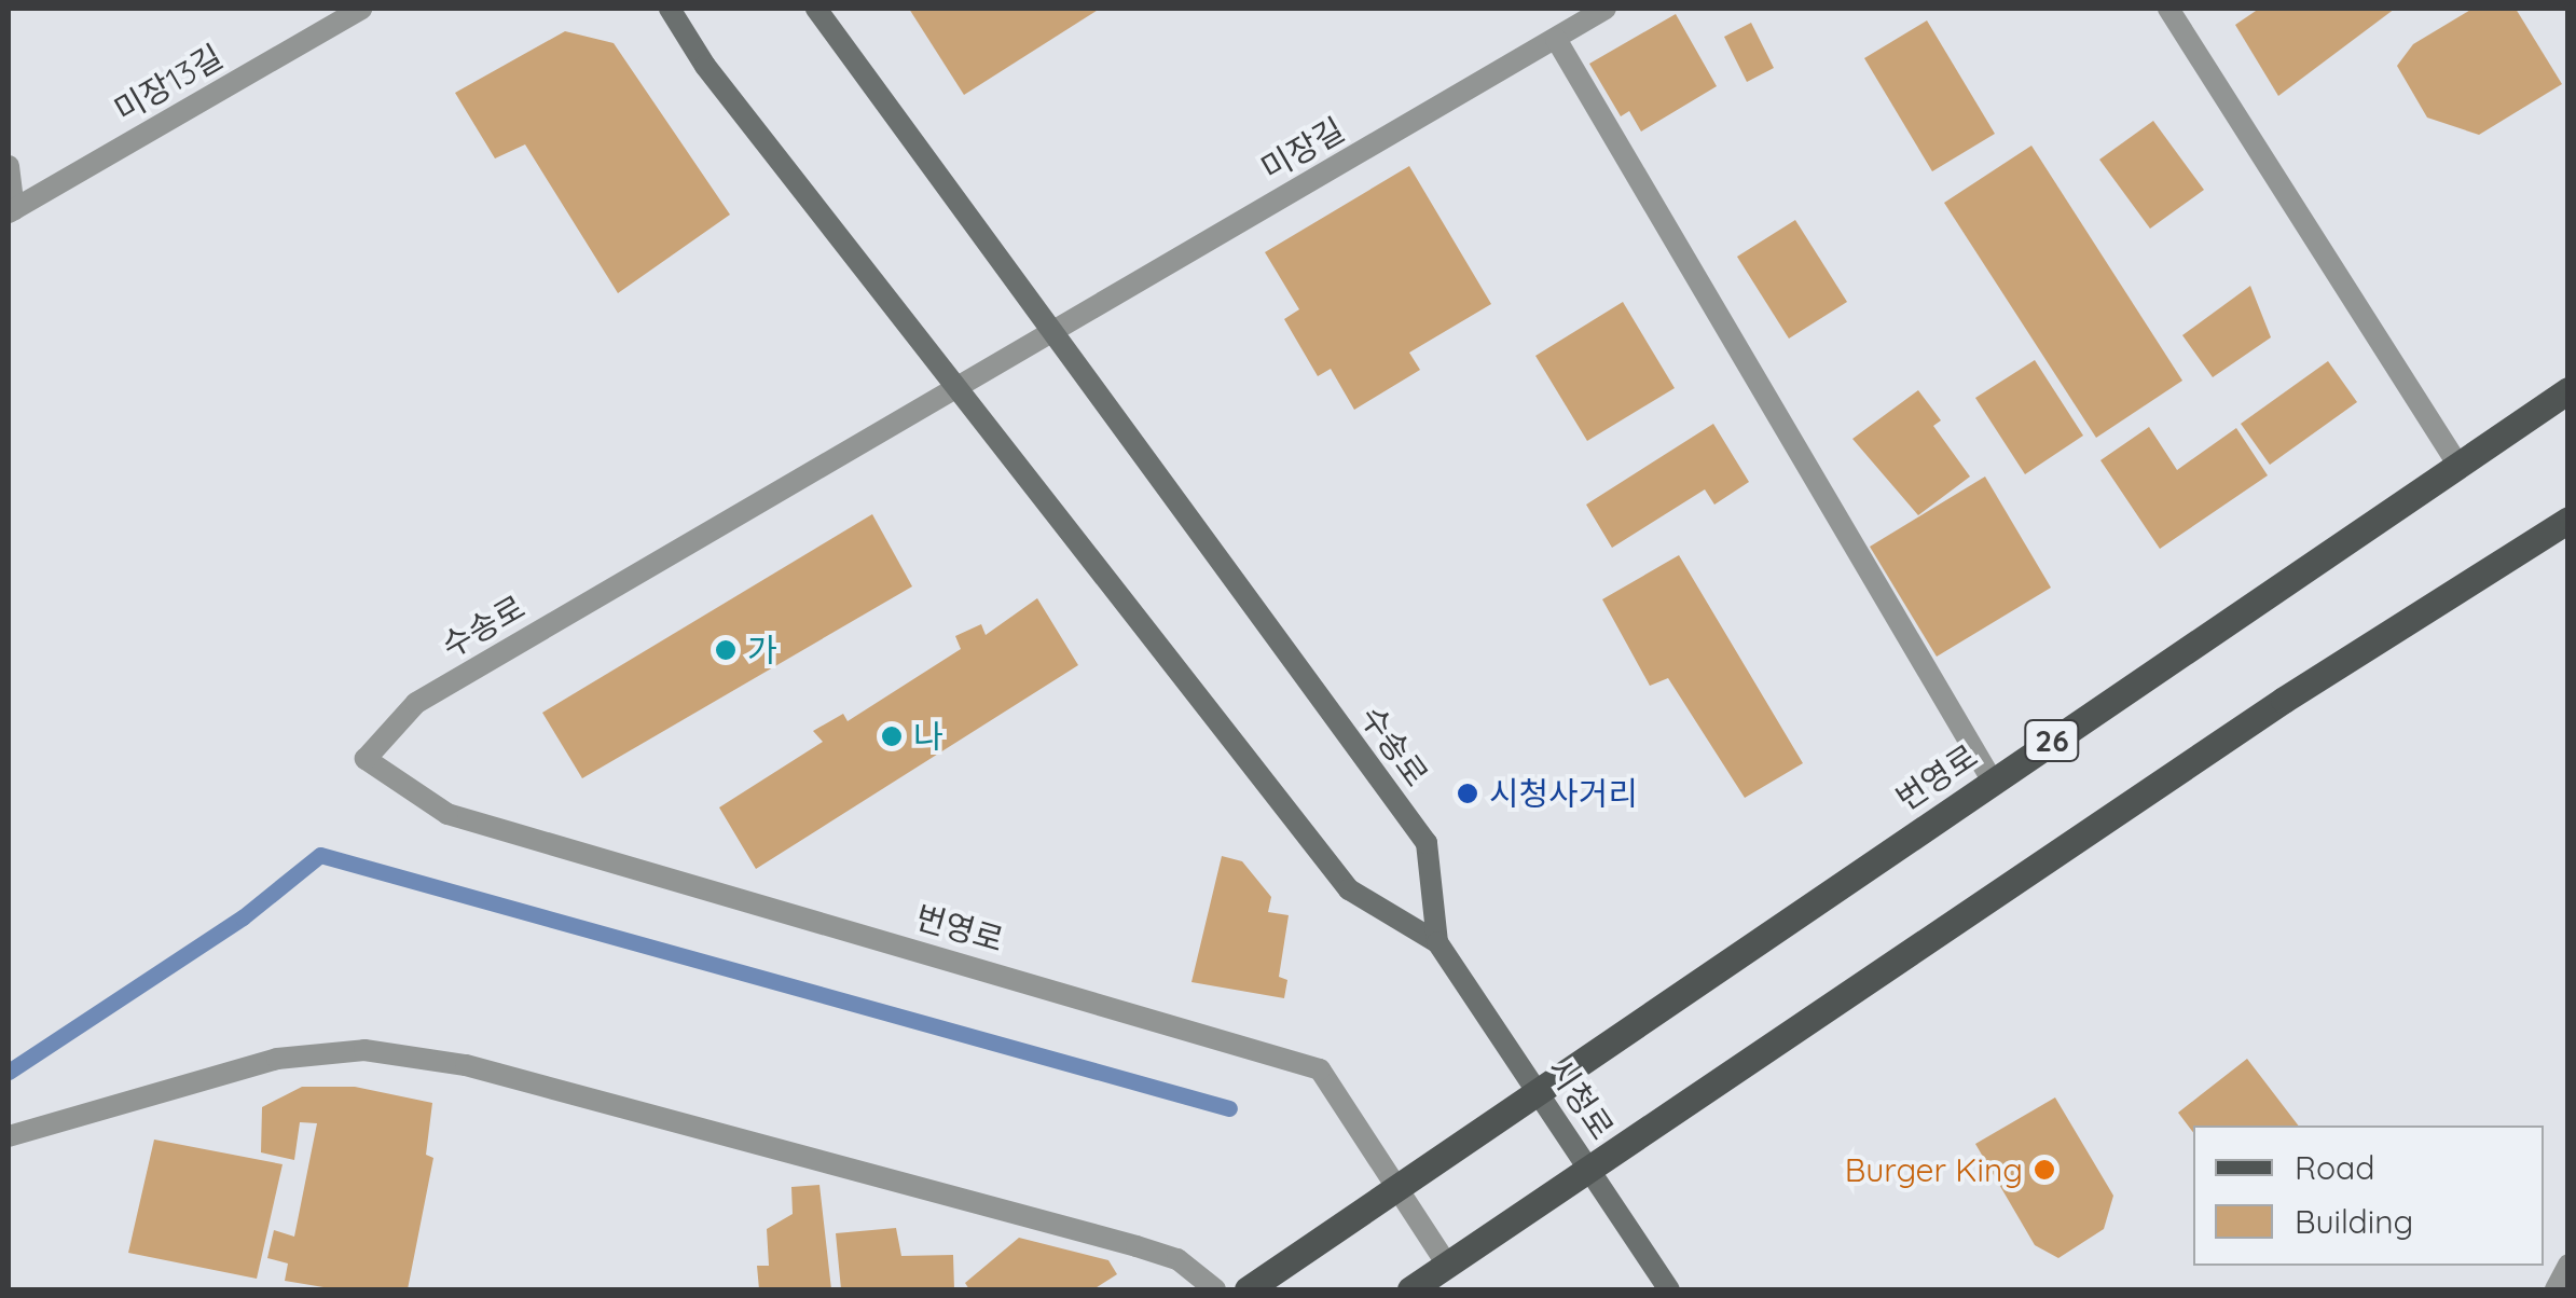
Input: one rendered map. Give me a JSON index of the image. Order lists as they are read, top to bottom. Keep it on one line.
{"streets":{"main road":["26","번영로"],"street":["미장13길","미장길","수송로","시청로"]},"crossings":[["미장길","수송로"],["수송로","번영로"],["수송로","시청로"],["번영로","시청로"]],"places":["가","나","시청사거리","Burger King"],"legend":["Road","Building"]}
